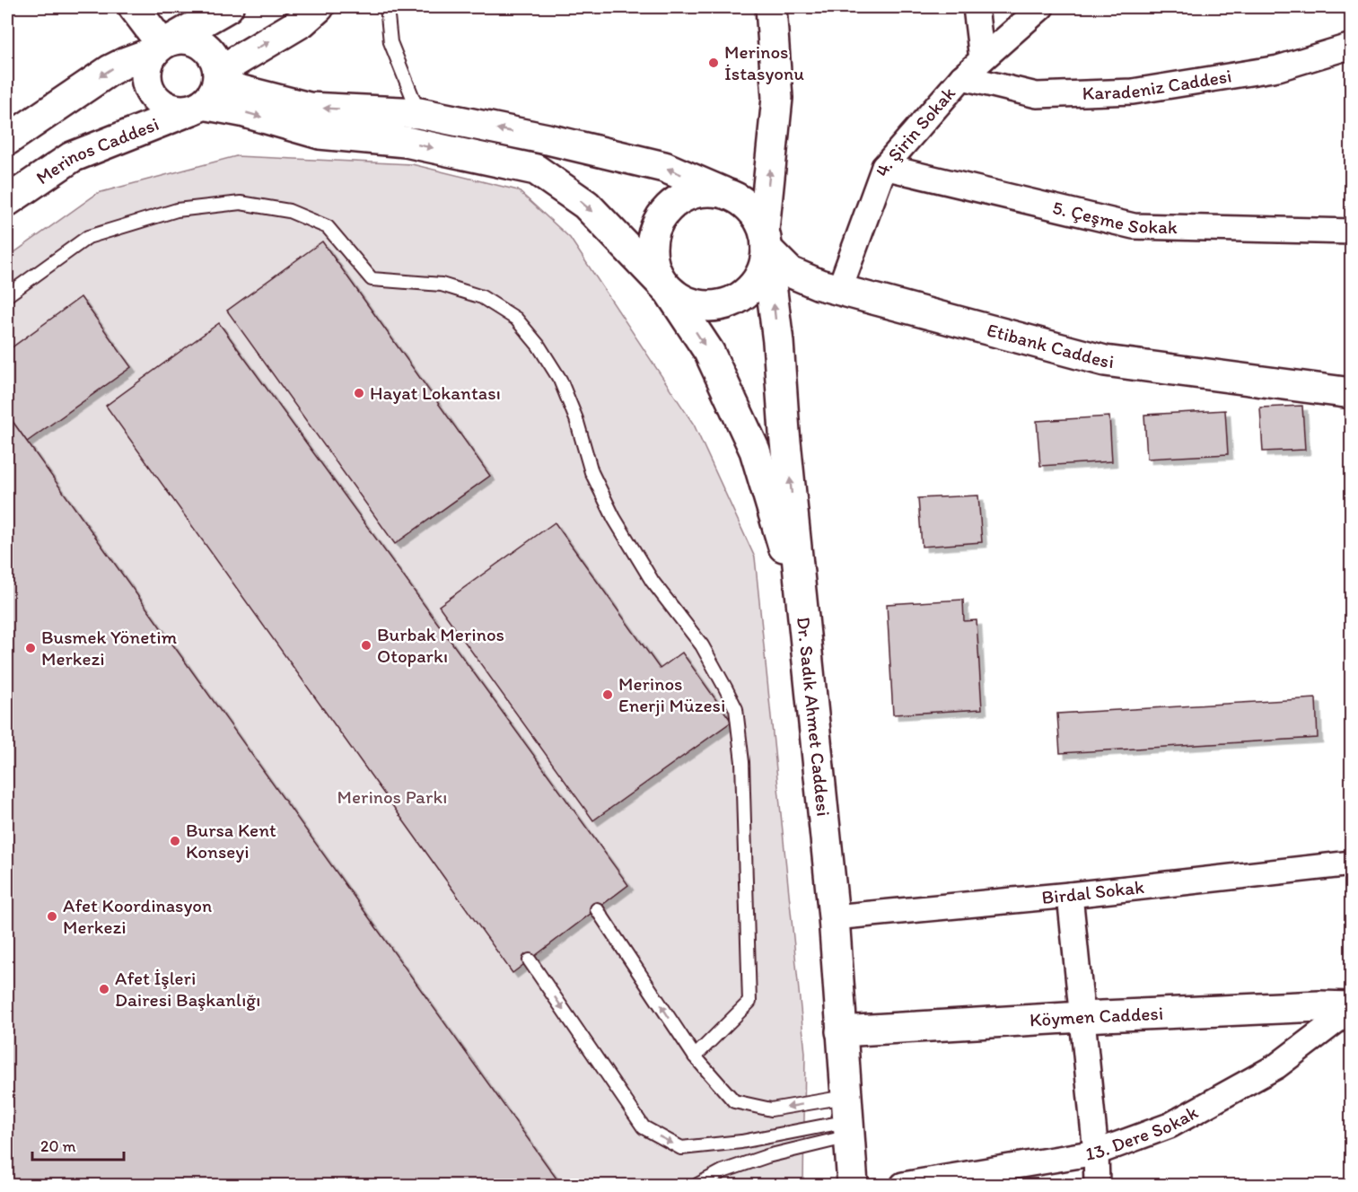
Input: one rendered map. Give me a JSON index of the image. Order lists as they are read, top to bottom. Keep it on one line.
{"streets":{"main road":["Merinos Caddesi","Etibank Caddesi","Dr. Sadık Ahmet Caddesi","Köymen Caddesi"],"street":["Karadeniz Caddesi","4. Şirin Sokak","5. Çeşme Sokak","Birdal Sokak","13. Dere Sokak"]},"crossings":[["Karadeniz Caddesi","4. Şirin Sokak"],["4. Şirin Sokak","5. Çeşme Sokak"],["4. Şirin Sokak","Etibank Caddesi"],["Etibank Caddesi","Dr. Sadık Ahmet Caddesi"],["Dr. Sadık Ahmet Caddesi","Birdal Sokak"],["Dr. Sadık Ahmet Caddesi","Köymen Caddesi"],["Köymen Caddesi","13. Dere Sokak"]],"parks":["Merinos Parkı"],"places":["Merinos İstasyonu","Hayat Lokantası","Burbak Merinos Otoparkı","Busmek Yönetim Merkezi","Merinos Enerji Müzesi","Bursa Kent Konseyi","Afet Koordinasyon Merkezi","Afet İşleri Dairesi Başkanlığı"],"scale_bar":"20 m"}
